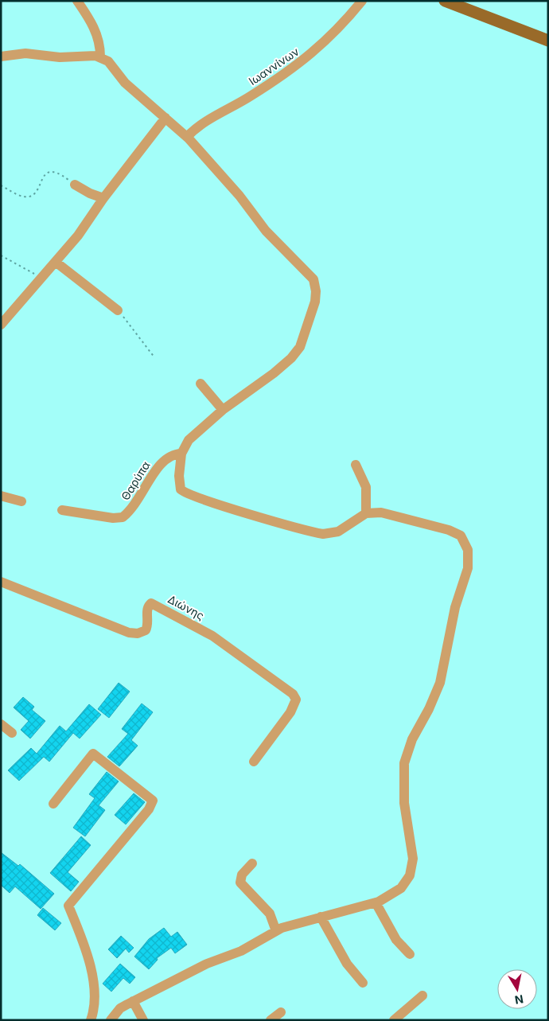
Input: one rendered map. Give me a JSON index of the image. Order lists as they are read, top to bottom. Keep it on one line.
{"streets":{"street":["Ιωαννίνων","Θαρύπα","Διώνης"]},"north":"bottom"}
